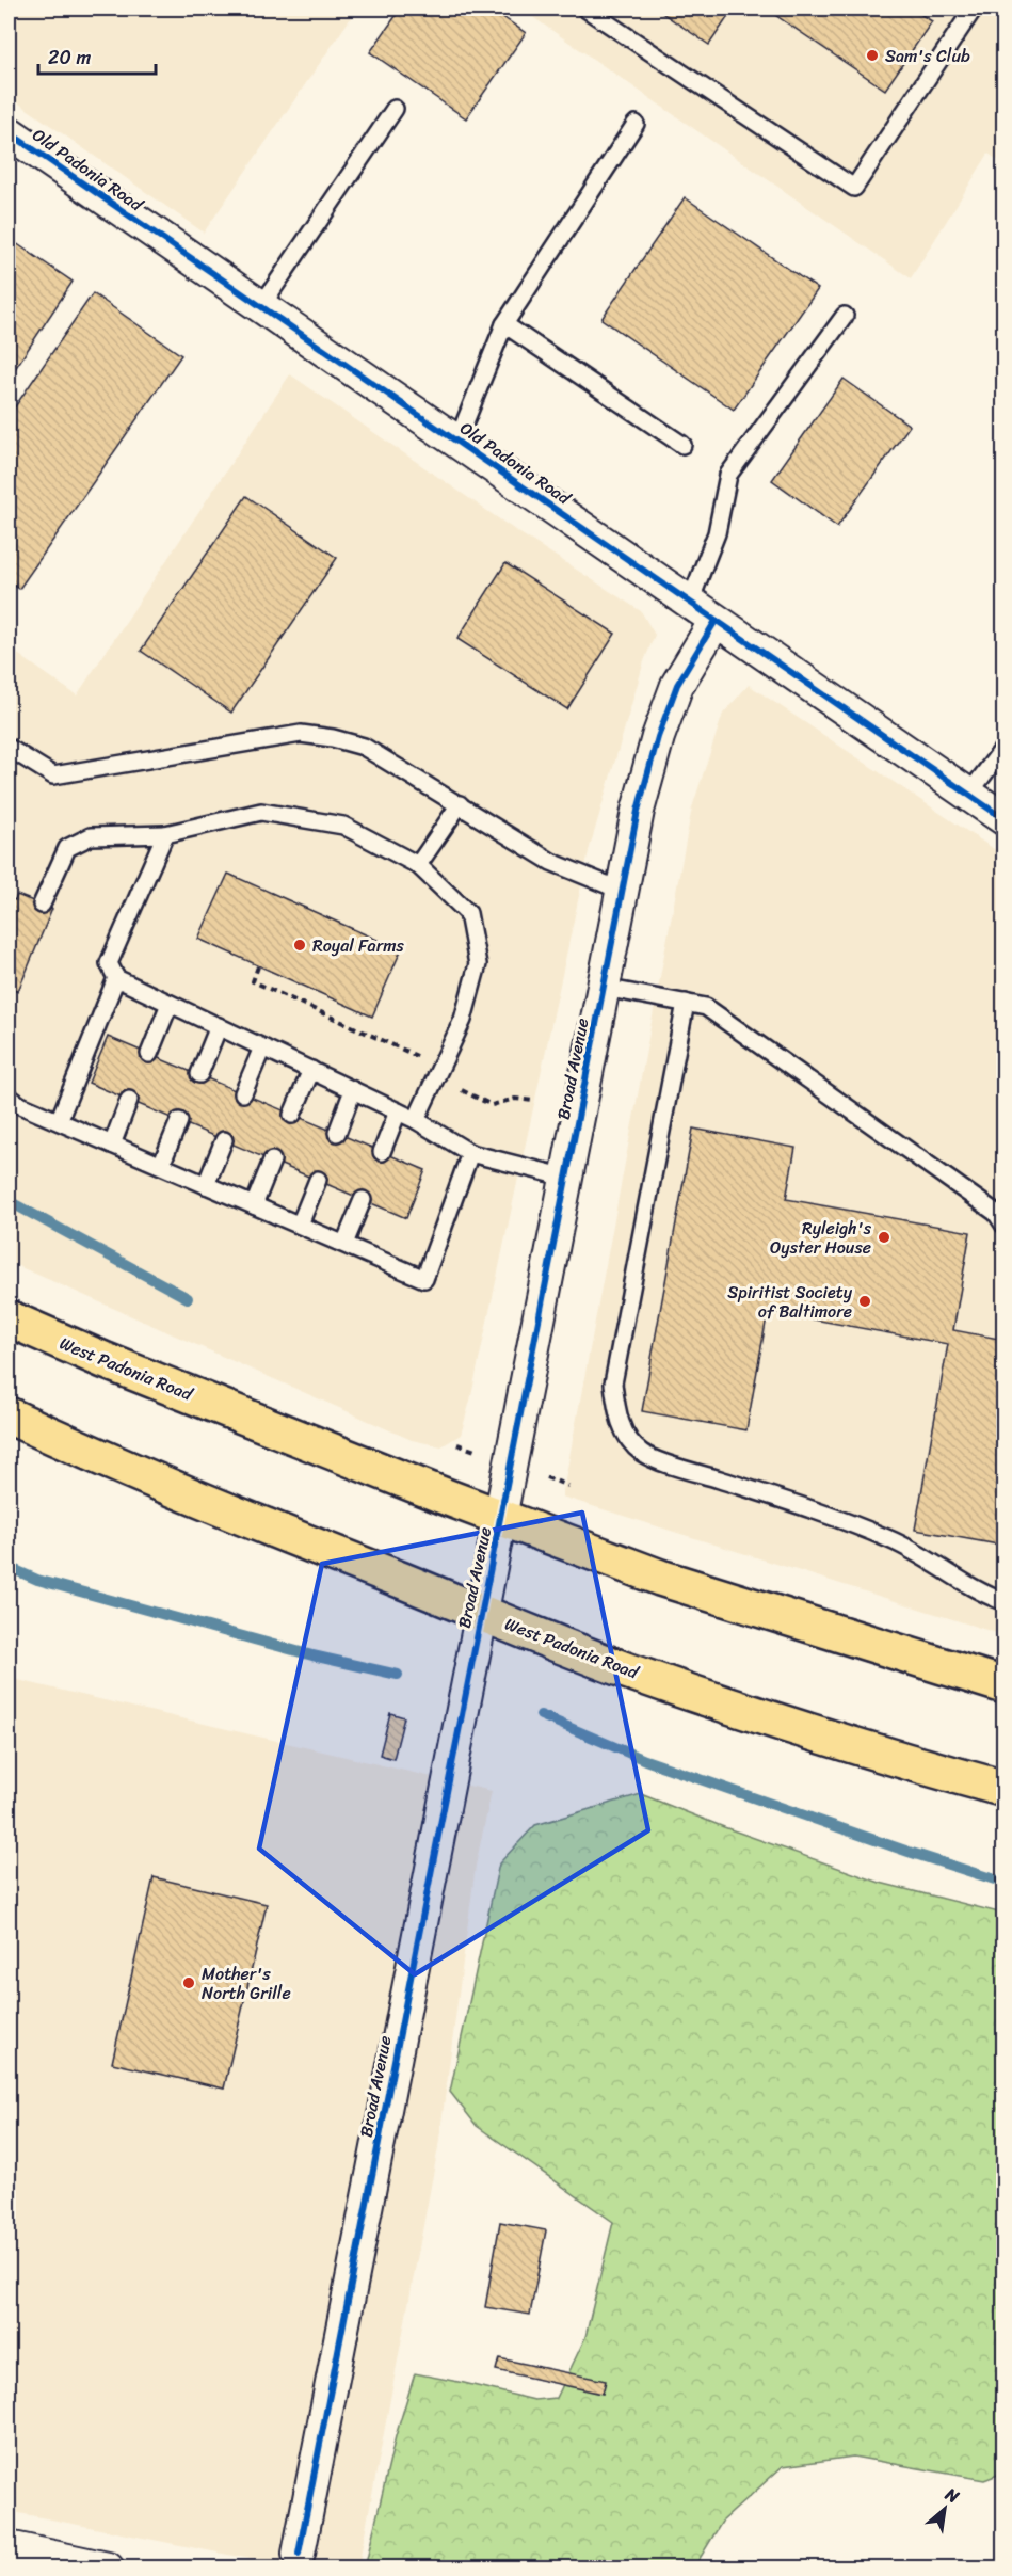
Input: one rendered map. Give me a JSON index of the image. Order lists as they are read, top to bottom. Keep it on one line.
{"streets":{"main road":["West Padonia Road"],"street":["Old Padonia Road","Broad Avenue"]},"crossings":[["Old Padonia Road","Broad Avenue"],["Broad Avenue","West Padonia Road"]],"places":["Sam's Club","Royal Farms","Ryleigh's Oyster House","Spiritist Society of Baltimore","Mother's North Grille"],"scale_bar":"20 m","north":"top right"}
